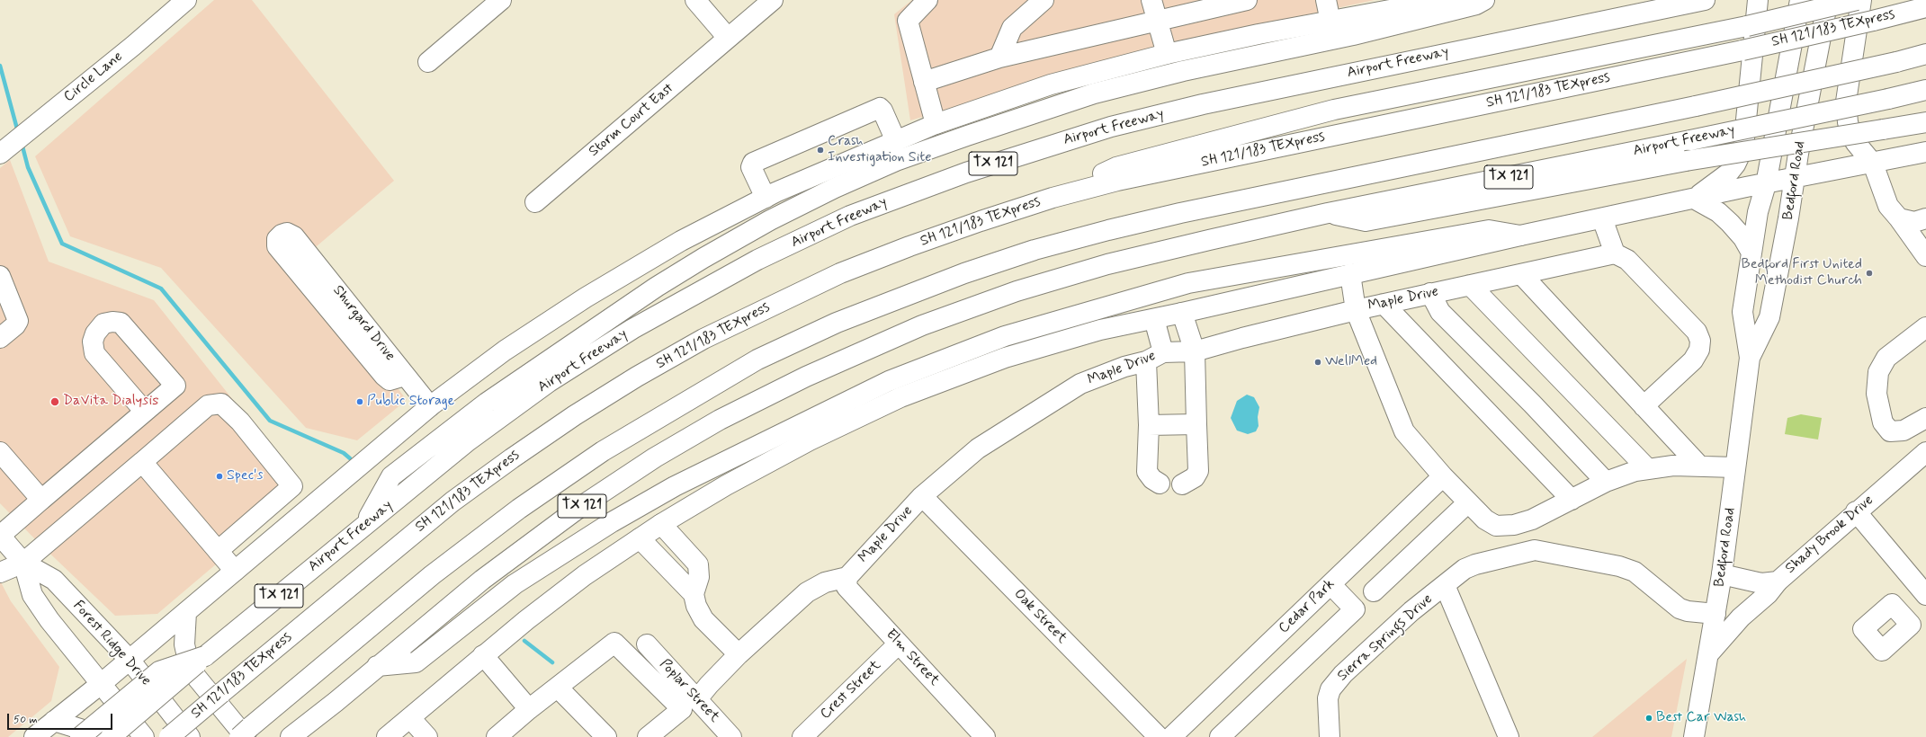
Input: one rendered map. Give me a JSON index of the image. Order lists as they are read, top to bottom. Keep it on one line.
{"streets":{"main road":["SH 121/183 TEXpress","Airport Freeway","Circle Lane","Storm Court East","TX 121","Bedford Road","Maple Drive","Shurgard Drive","Shady Brook Drive","Cedar Park","Oak Street","Sierra Springs Drive","Forest Ridge Drive","Elm Street","Crest Street","Poplar Street"]},"crossings":[["Bedford Road","Shady Brook Drive"],["Bedford Road","Sierra Springs Drive"],["Maple Drive","Oak Street"],["Maple Drive","Elm Street"],["Maple Drive","Poplar Street"],["Elm Street","Crest Street"]],"places":["Crash Investigation Site","Bedford First United Methodist Church","WellMed","DaVita Dialysis","Public Storage","Spec's","Best Car Wash"],"scale_bar":"50 m"}
